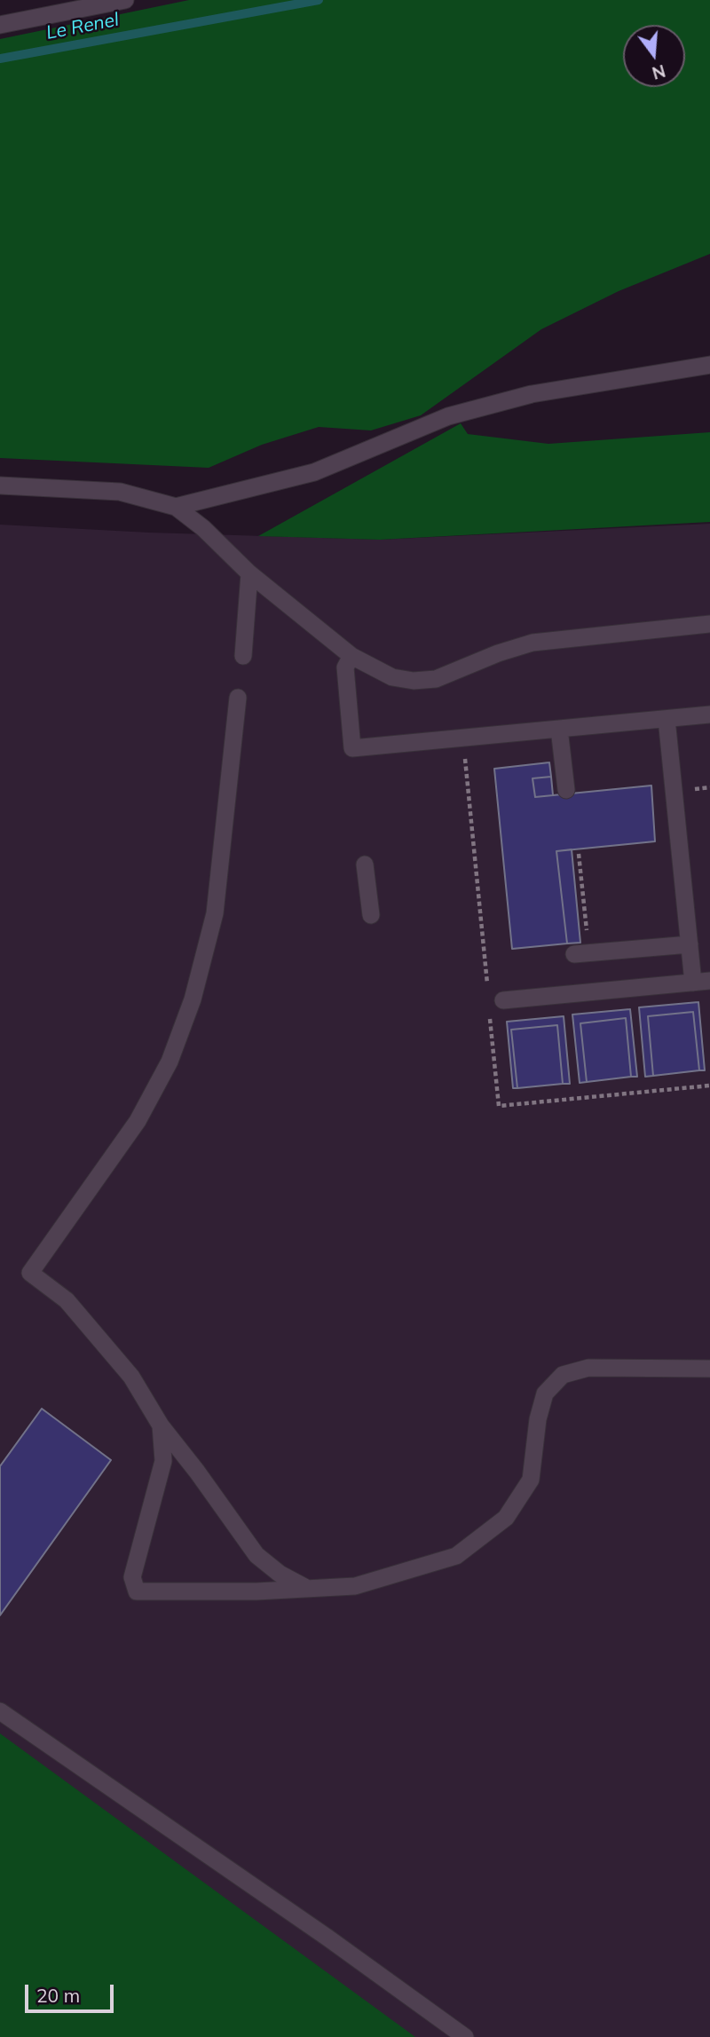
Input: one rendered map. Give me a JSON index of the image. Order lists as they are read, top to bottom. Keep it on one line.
{"water":["Le Renel"],"scale_bar":"20 m","north":"bottom"}
